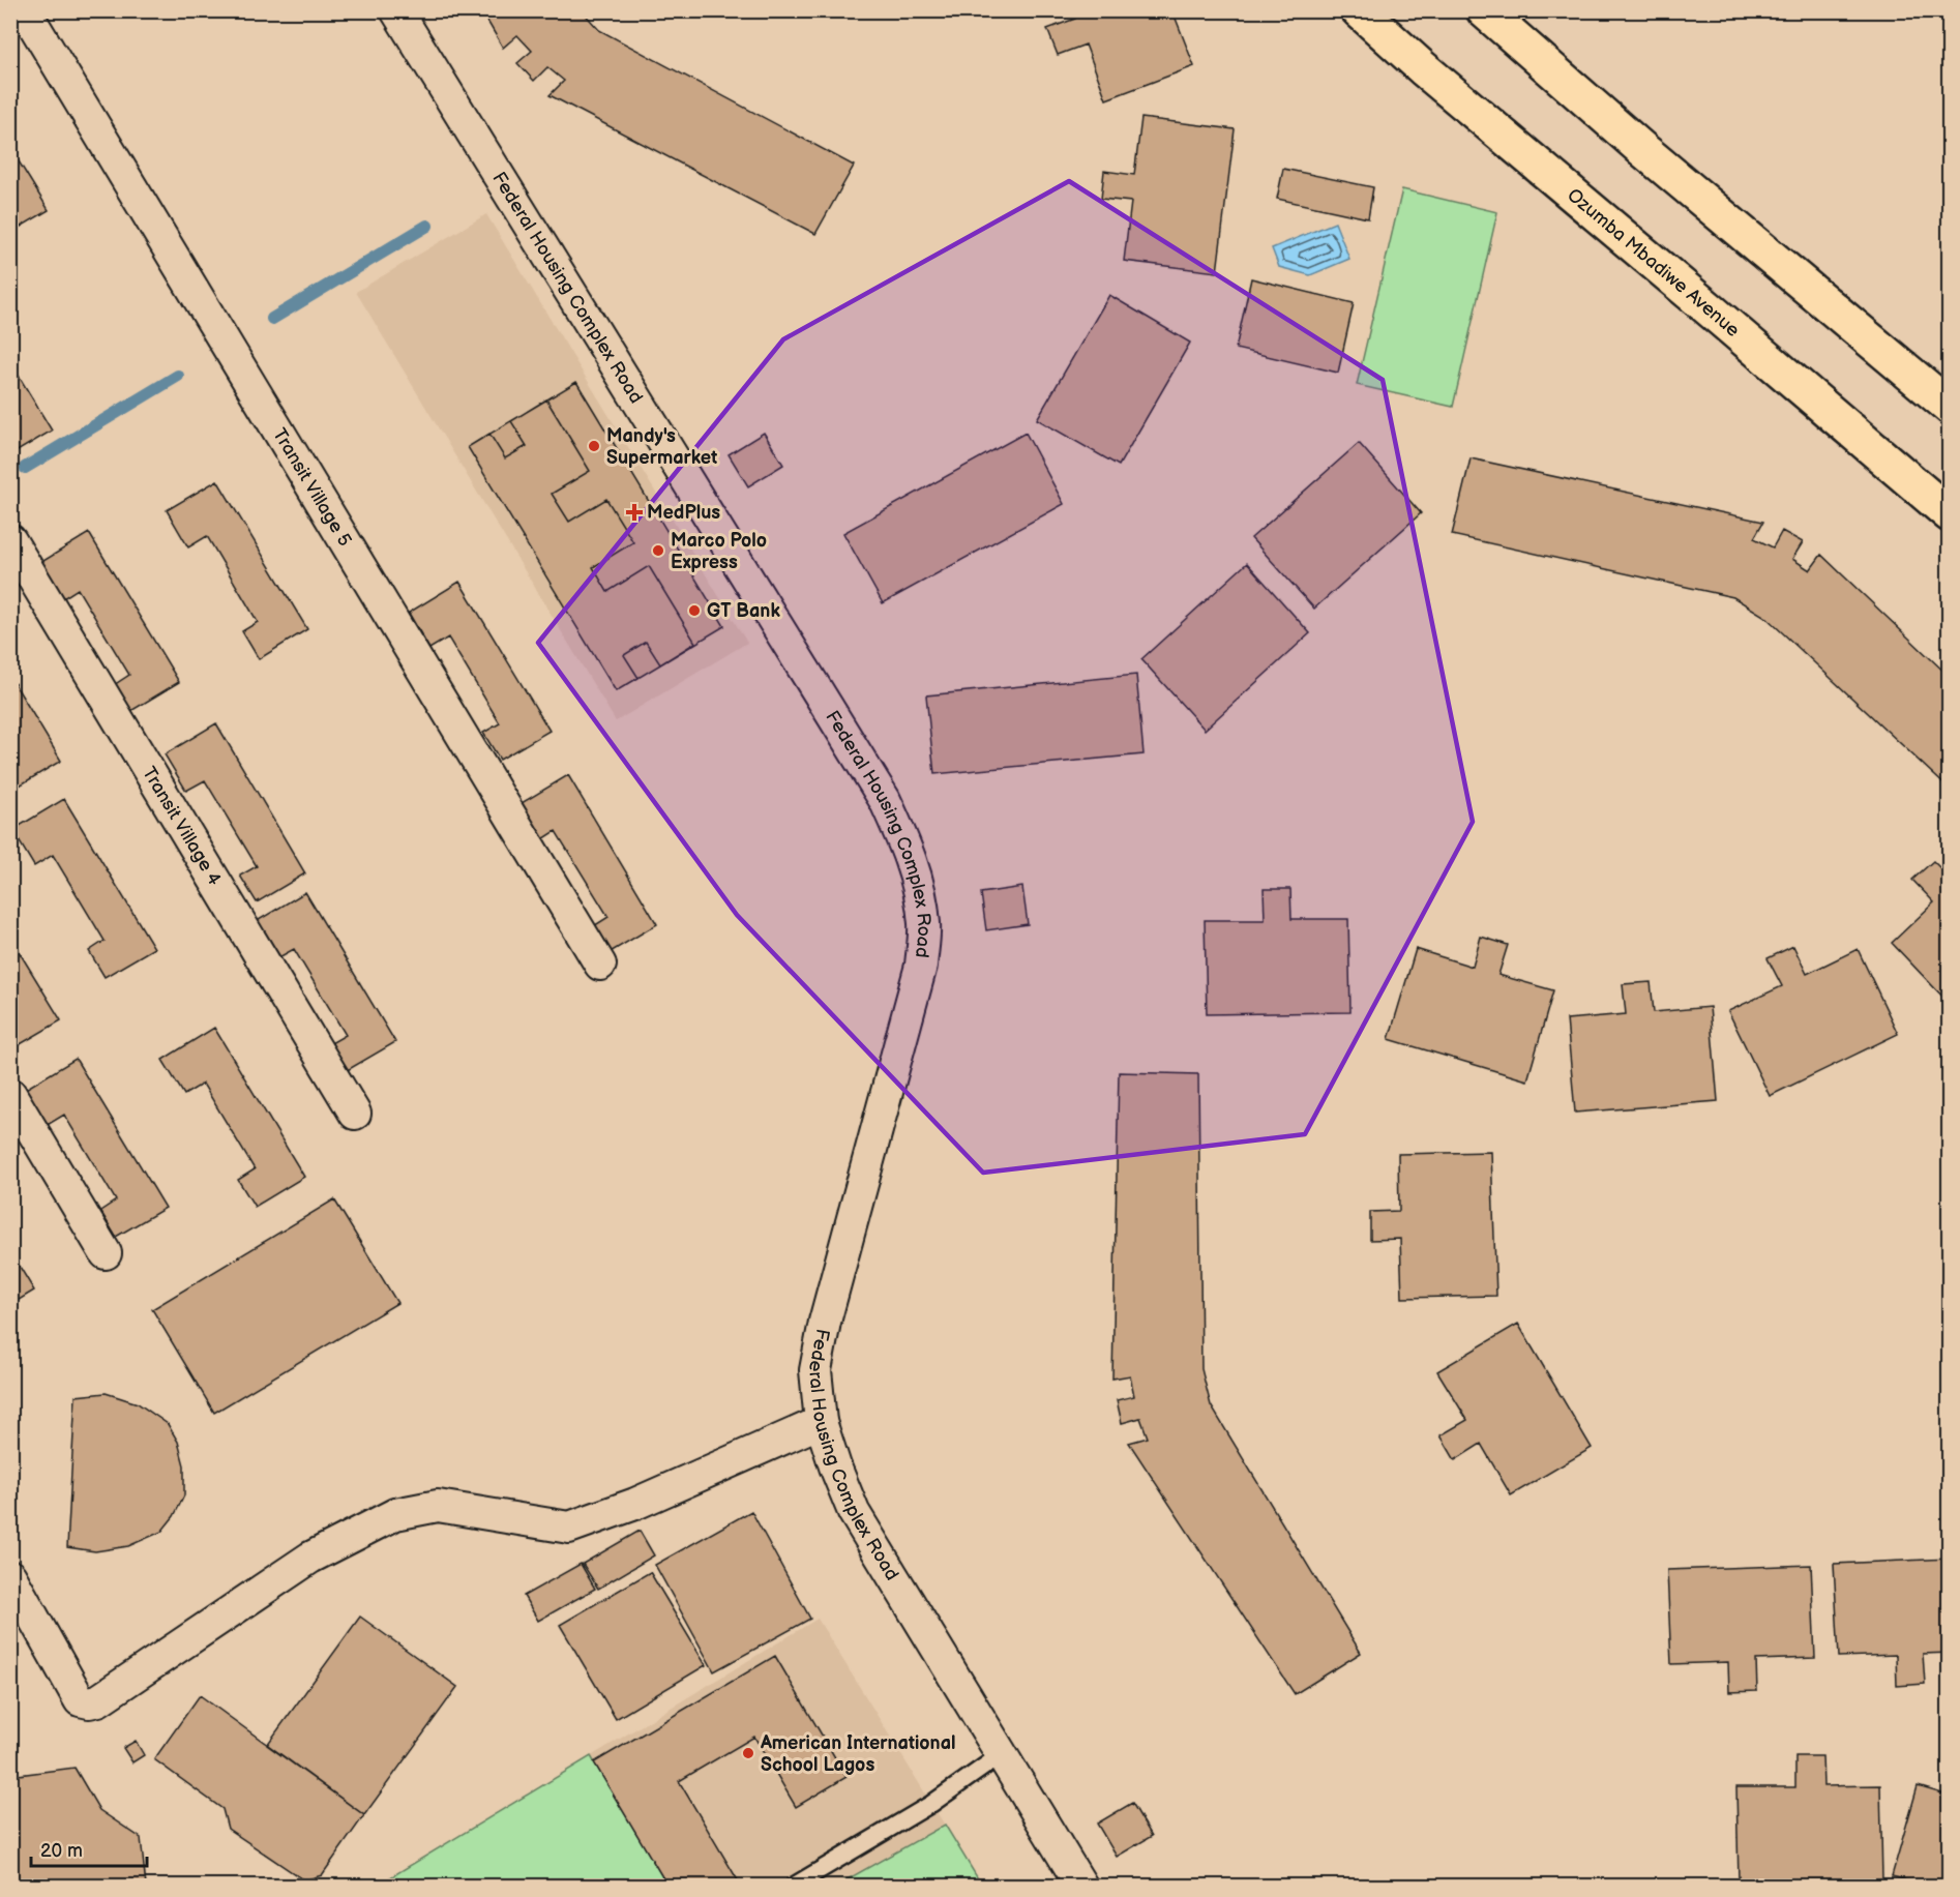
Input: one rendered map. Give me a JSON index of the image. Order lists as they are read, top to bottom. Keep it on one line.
{"streets":{"highway":["Ozumba Mbadiwe Avenue"],"street":["Federal Housing Complex Road","Transit Village 5","Transit Village 4"]},"places":{"other":["Mandy's Supermarket","Marco Polo Express","GT Bank","American International School Lagos"],"health":["MedPlus"]},"scale_bar":"20 m"}
